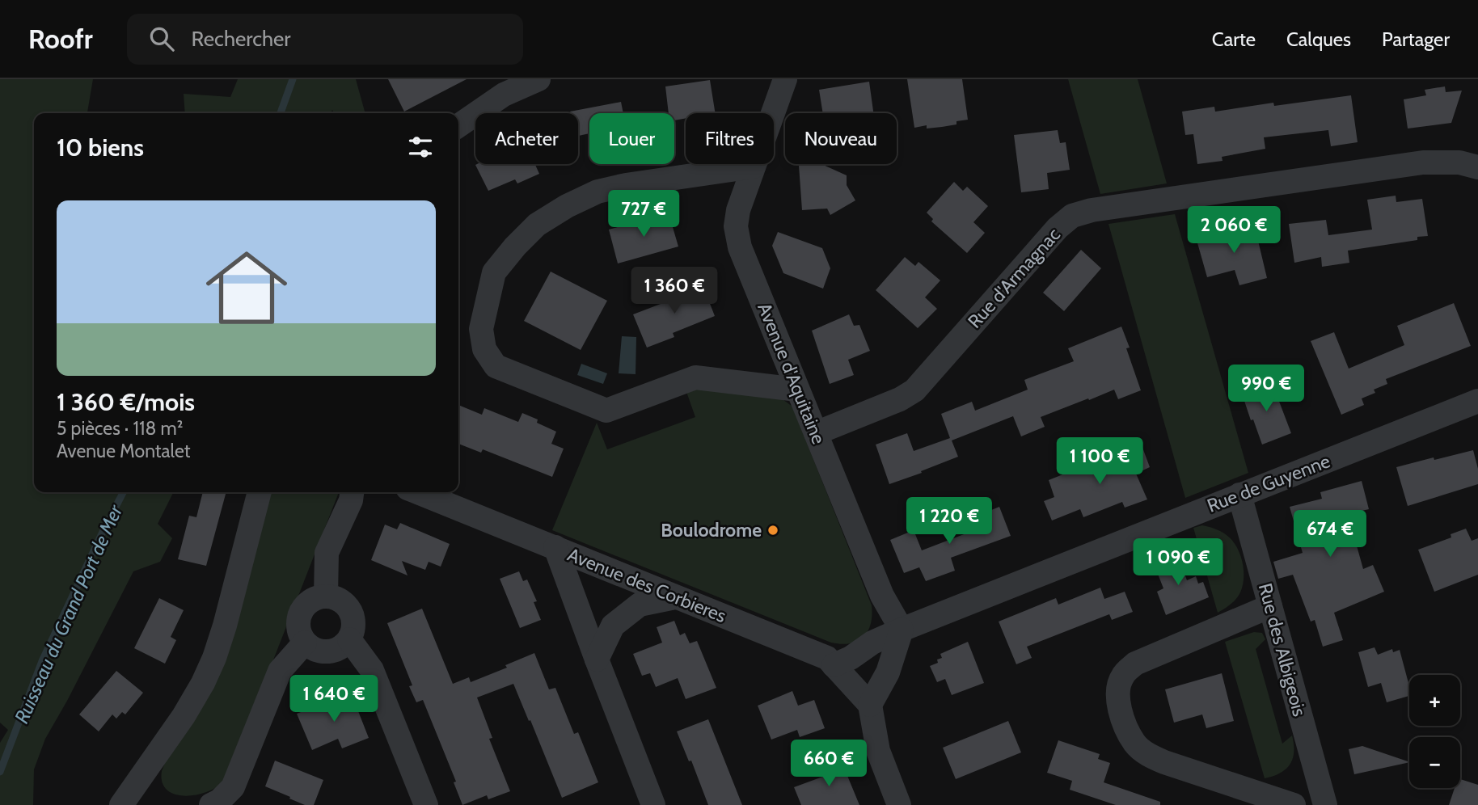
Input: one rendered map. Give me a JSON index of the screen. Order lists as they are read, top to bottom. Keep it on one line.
{"streets":{"street":["Rue d'Armagnac","Avenue d'Aquitaine","Rue de Guyenne","Avenue des Corbieres","Rue des Albigeois"]},"crossings":[["Rue d'Armagnac","Avenue d'Aquitaine"],["Avenue d'Aquitaine","Rue de Guyenne"],["Rue de Guyenne","Avenue des Corbieres"],["Rue de Guyenne","Rue des Albigeois"]],"water":["Ruisseau du Grand Port de Mer"],"places":["Boulodrome"],"page":{"header":"Roofr","search":"Rechercher","nav":["Carte","Calques","Partager"],"chip":["Acheter","Louer","Filtres","Nouveau"],"heading":"10 biens","list":[{"name":"1 360 €/mois","note":"5 pièces · 118 m² · Avenue Montalet"}],"price":["727 €","2 060 €","1 360 €","990 €","1 100 €","1 220 €","674 €","1 090 €","1 640 €","660 €"],"map_buttons":["+","−"]}}
